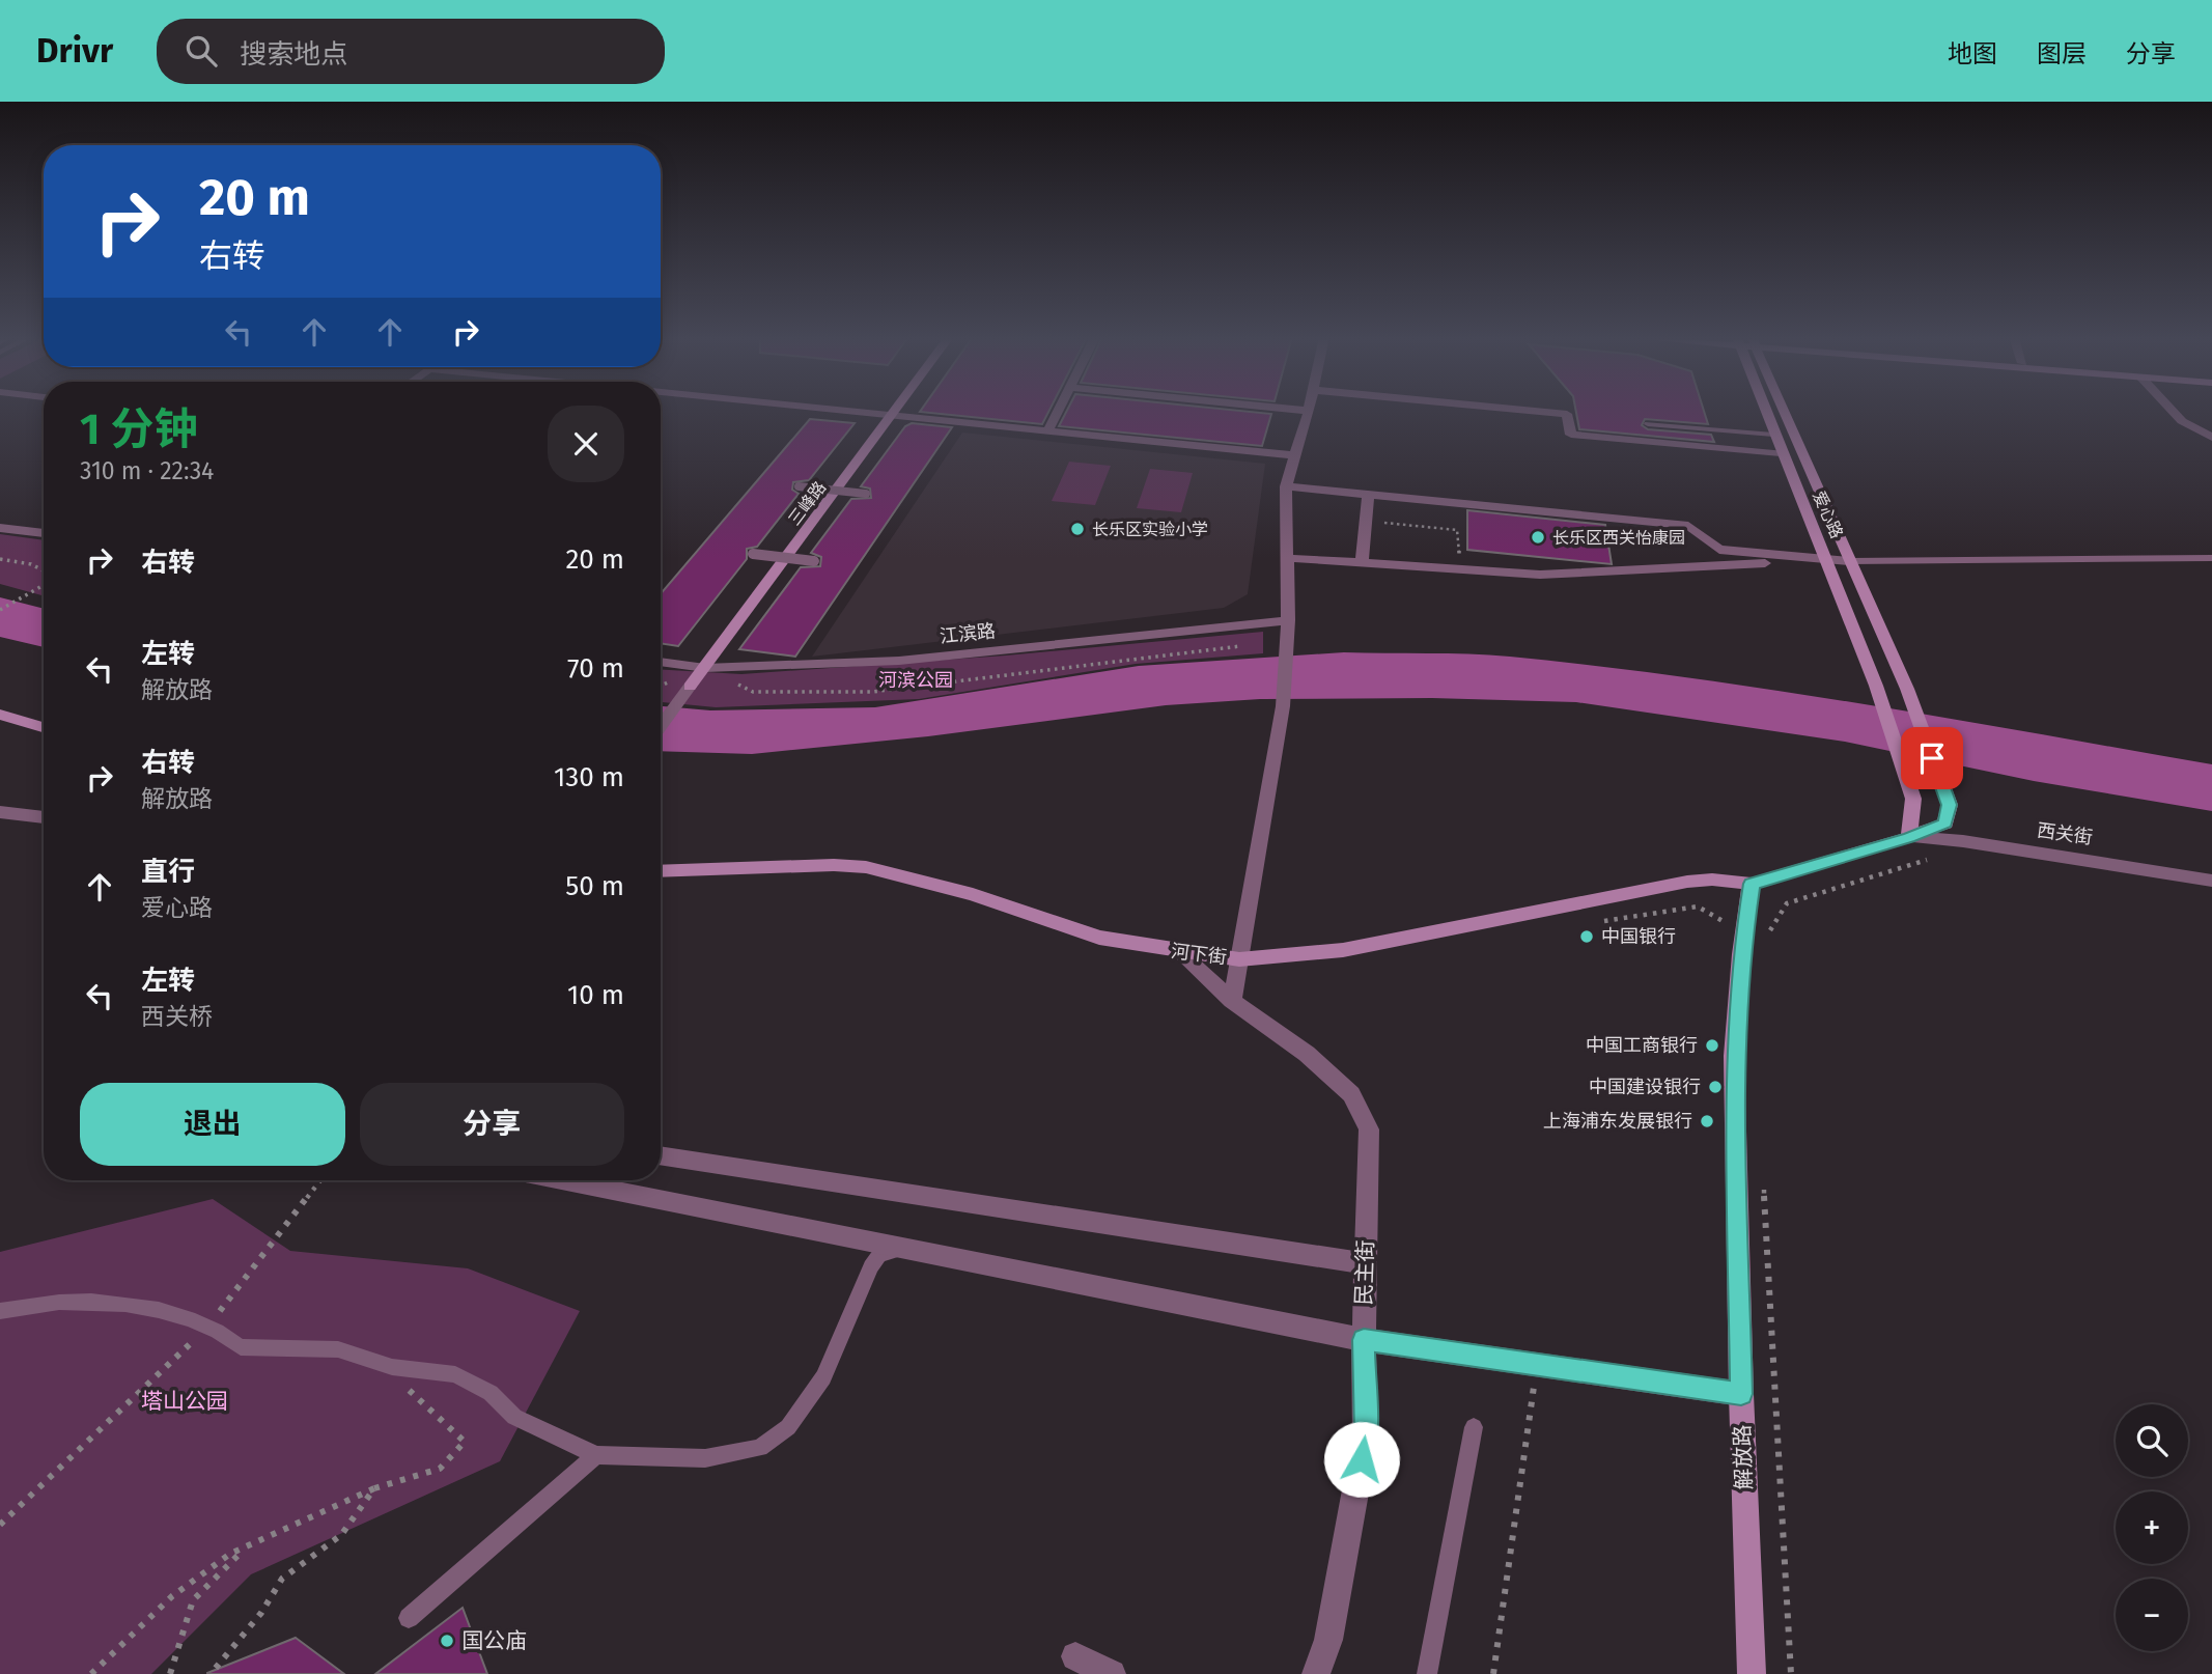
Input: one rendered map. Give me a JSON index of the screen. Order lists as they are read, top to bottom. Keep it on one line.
{"streets":{"main road":["三峰路","爱心路","河下街","解放路"],"street":["江滨路","西关街","民主街"]},"crossings":[["三峰路","江滨路"],["爱心路","西关街"],["河下街","民主街"],["河下街","解放路"]],"parks":["河滨公园","塔山公园"],"places":["长乐区实验小学","长乐区西关怡康园","中国银行","中国工商银行","中国建设银行","上海浦东发展银行","国公庙"],"page":{"header":"Drivr","search":"搜索地点","nav":["地图","图层","分享"],"turn":["20 m","右转"],"heading":["1 分钟","310 m · 22:34"],"list":[{"name":"右转","value":"20 m"},{"name":"左转","note":"解放路","value":"70 m"},{"name":"右转","note":"解放路","value":"130 m"},{"name":"直行","note":"爱心路","value":"50 m"},{"name":"左转","note":"西关桥","value":"10 m"}],"buttons":["退出","分享"],"map_buttons":["+","−"]}}
